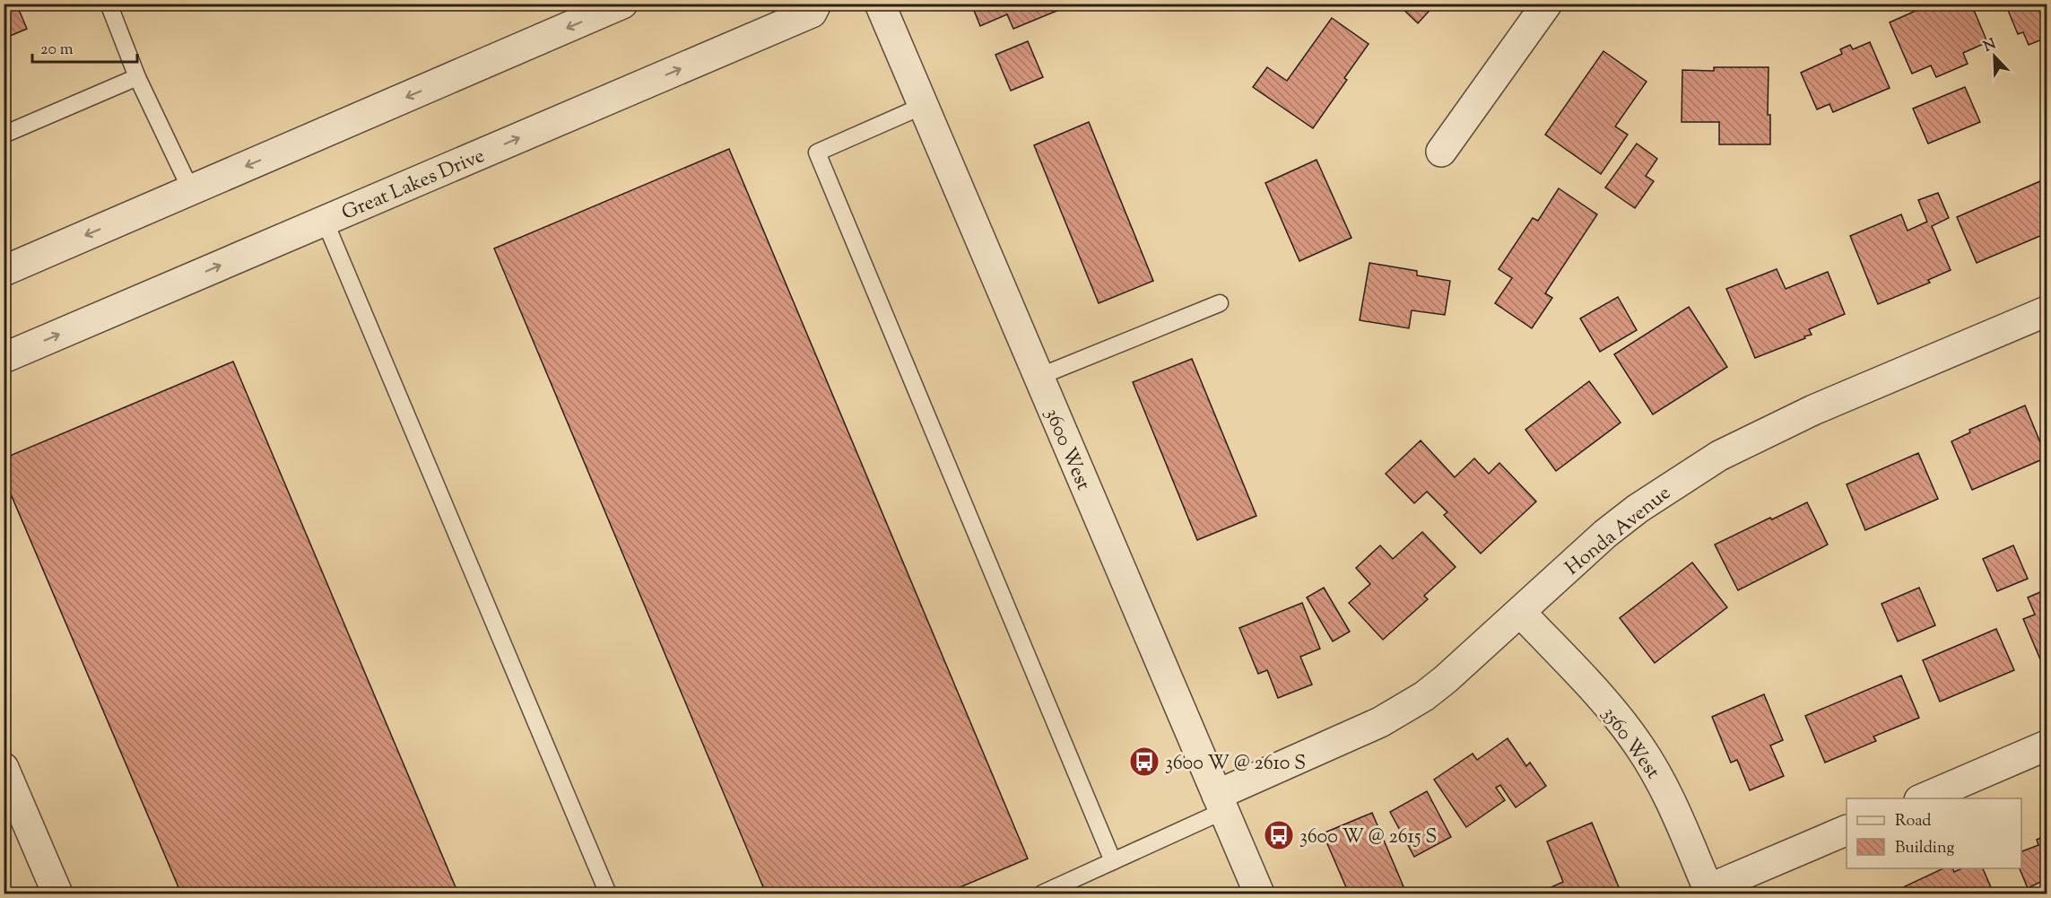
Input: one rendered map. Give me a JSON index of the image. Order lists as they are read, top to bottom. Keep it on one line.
{"streets":{"street":["Great Lakes Drive","3600 West","Honda Avenue","3560 West"]},"crossings":[["3600 West","Honda Avenue"],["Honda Avenue","3560 West"]],"places":{"bus stop":["3600 W @ 2610 S","3600 W @ 2615 S"]},"legend":["Road","Building"],"scale_bar":"20 m","north":"top left"}
